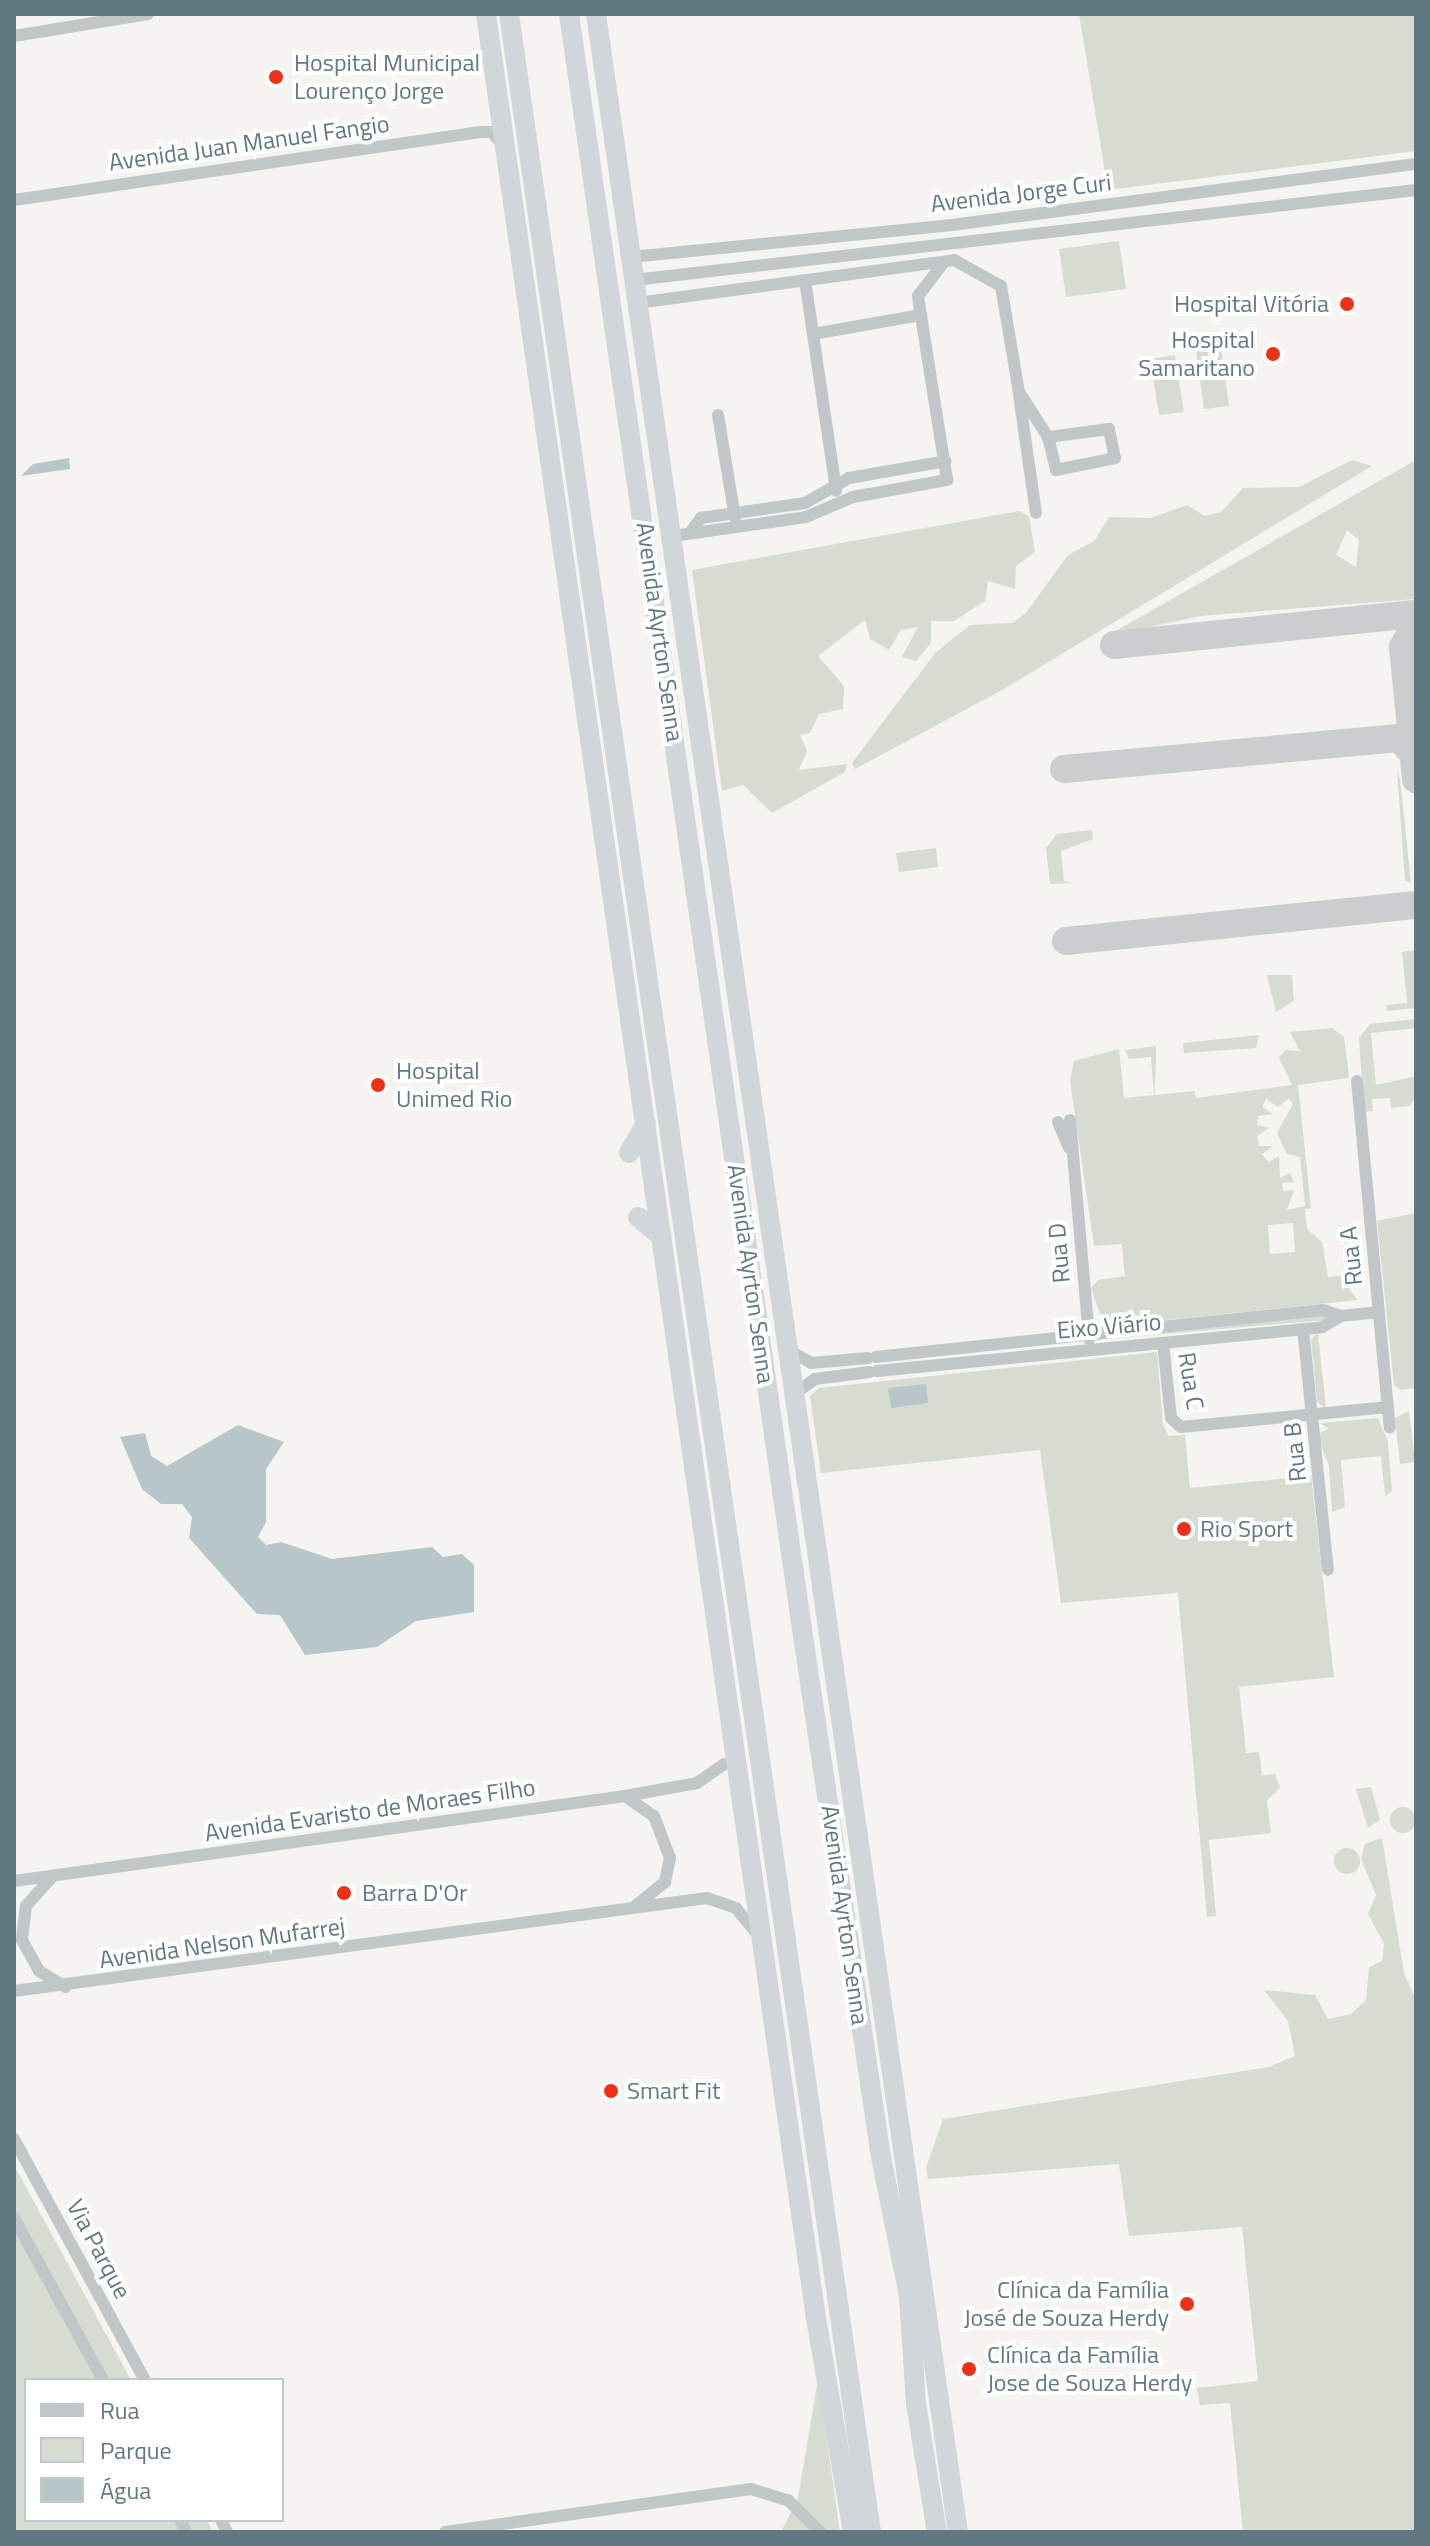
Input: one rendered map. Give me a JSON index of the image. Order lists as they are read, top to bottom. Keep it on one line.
{"streets":{"highway":["Avenida Ayrton Senna"],"street":["Avenida Juan Manuel Fangio","Avenida Jorge Curi","Rua D","Rua A","Eixo Viário","Rua C","Rua B","Avenida Evaristo de Moraes Filho","Avenida Nelson Mufarrej","Via Parque"]},"crossings":[["Avenida Jorge Curi","Avenida Ayrton Senna"],["Avenida Ayrton Senna","Eixo Viário"],["Rua D","Eixo Viário"],["Rua A","Eixo Viário"],["Eixo Viário","Rua C"],["Eixo Viário","Rua B"],["Rua C","Rua B"]],"places":["Hospital Municipal Lourenço Jorge","Hospital Vitória","Hospital Samaritano","Hospital Unimed Rio","Rio Sport","Barra D'Or","Smart Fit","Clínica da Família José de Souza Herdy","Clínica da Família Jose de Souza Herdy"],"legend":["Rua","Parque","Água"]}
